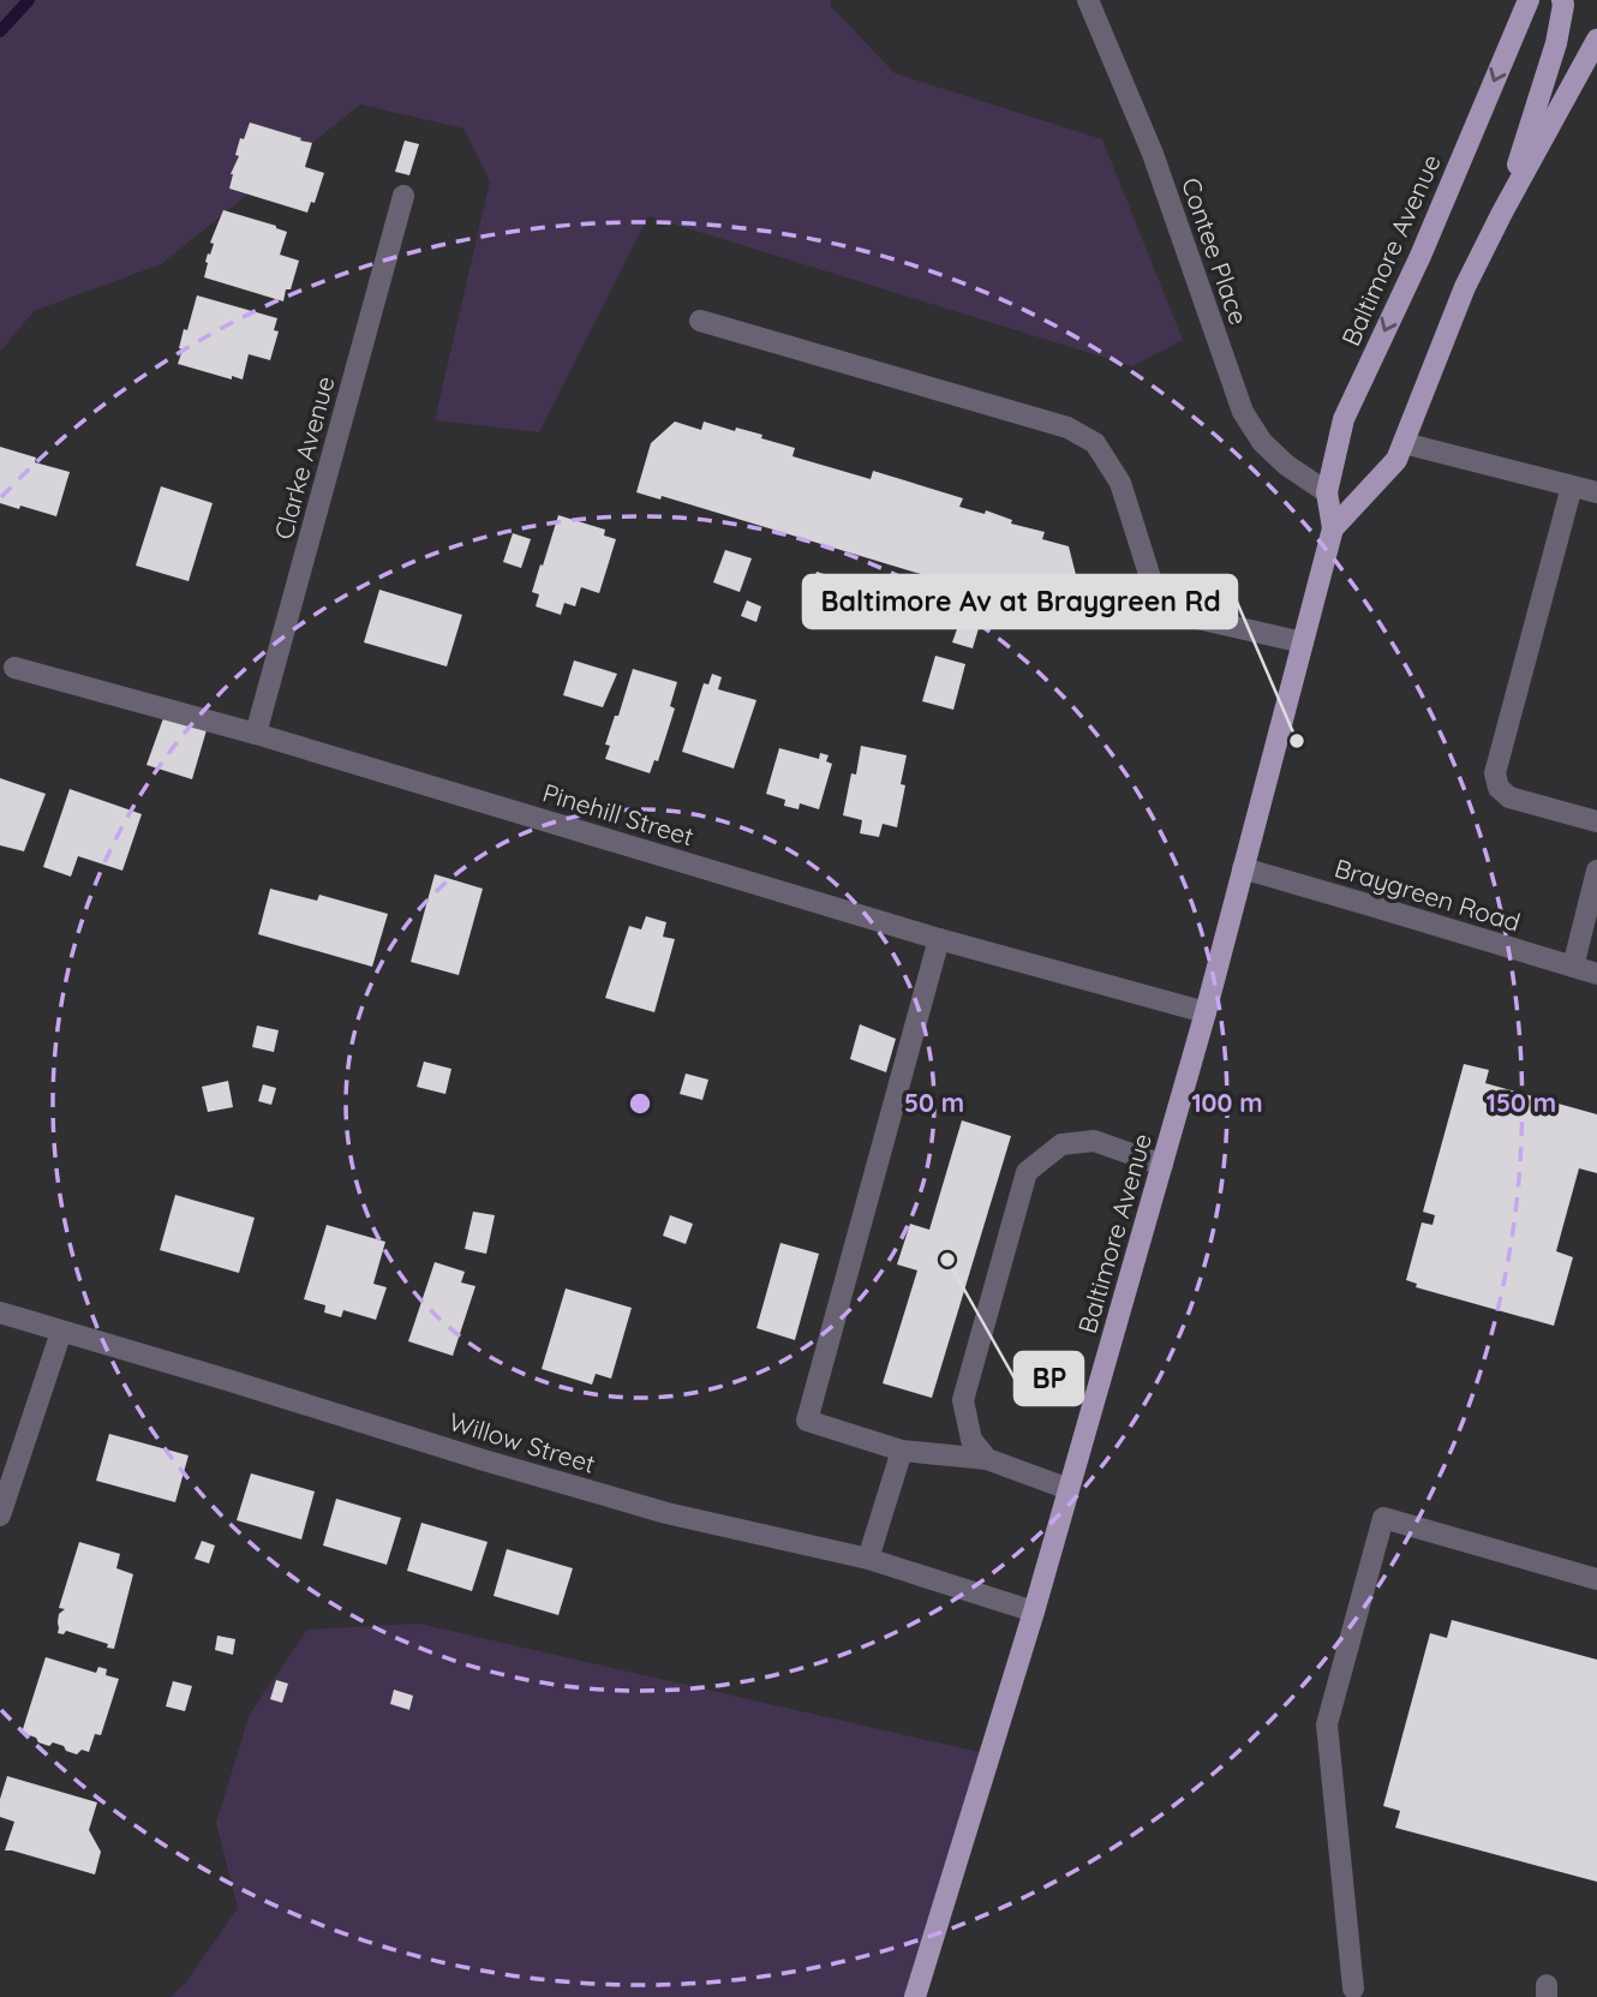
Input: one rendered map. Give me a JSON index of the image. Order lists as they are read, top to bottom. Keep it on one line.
{"streets":{"main road":["Baltimore Avenue"],"street":["Contee Place","Clarke Avenue","Pinehill Street","Braygreen Road","Willow Street"]},"crossings":[["Baltimore Avenue","Contee Place"],["Baltimore Avenue","Pinehill Street"],["Baltimore Avenue","Braygreen Road"],["Baltimore Avenue","Willow Street"],["Clarke Avenue","Pinehill Street"]],"places":["Baltimore Av at Braygreen Rd","BP"],"rings":["50 m","100 m","150 m"]}
